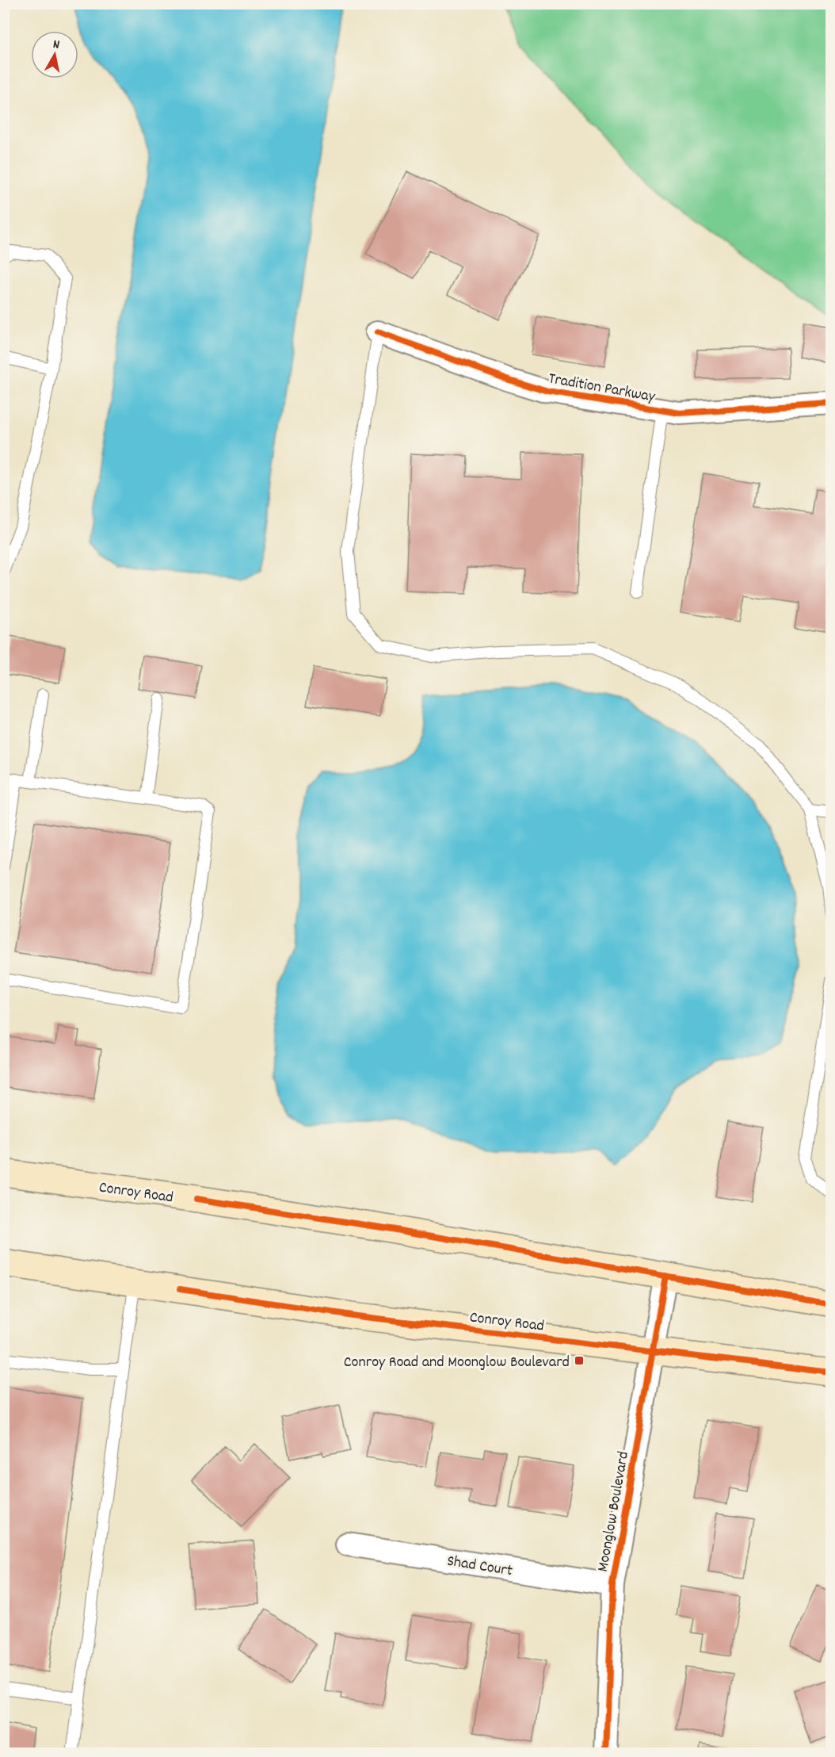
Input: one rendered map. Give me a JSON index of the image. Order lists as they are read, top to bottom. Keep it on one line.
{"streets":{"main road":["Conroy Road"],"street":["Tradition Parkway","Moonglow Boulevard","Shad Court"]},"crossings":[["Conroy Road","Moonglow Boulevard"],["Moonglow Boulevard","Shad Court"]],"places":{"transit":["Conroy Road and Moonglow Boulevard"]},"north":"top"}
